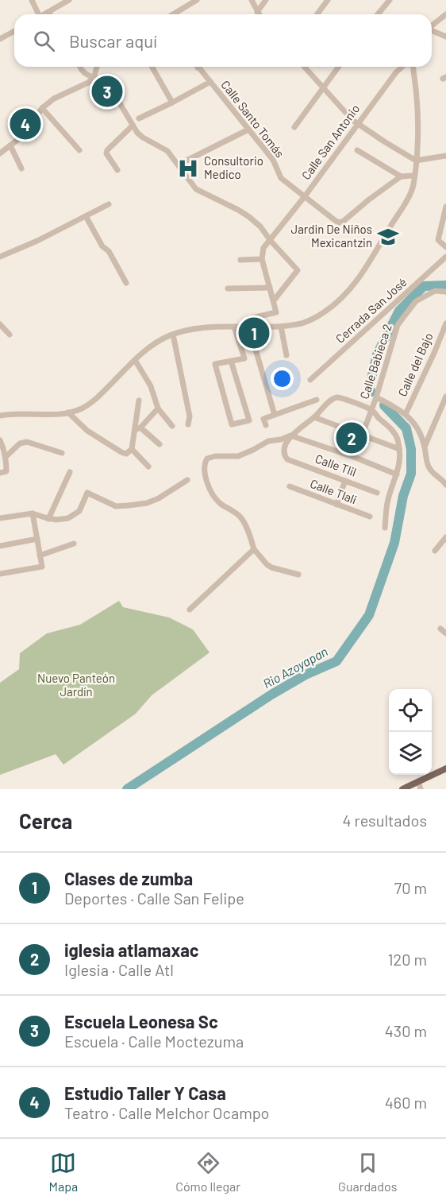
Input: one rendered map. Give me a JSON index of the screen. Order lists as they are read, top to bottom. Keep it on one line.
{"streets":{"street":["Calle Santo Tomás","Calle San Antonio","Cerrada San José","Calle Babieca 2","Calle del Bajo","Calle Tlil","Calle Tlali"]},"crossings":[["Calle Santo Tomás","Calle San Antonio"]],"water":["Rio Azoyapan"],"parks":["Nuevo Panteón Jardín"],"places":{"hospital":["Consultorio Medico"],"school or university":["Jardin De Niños Mexicantzin"]},"page":{"search":"Buscar aquí","pins":["3","4","1","2"],"heading":["Cerca","4 resultados"],"list":[{"mark":"1","name":"Clases de zumba","note":"Deportes · Calle San Felipe","value":"70 m"},{"mark":"2","name":"iglesia atlamaxac","note":"Iglesia · Calle Atl","value":"120 m"},{"mark":"3","name":"Escuela Leonesa Sc","note":"Escuela · Calle Moctezuma","value":"430 m"},{"mark":"4","name":"Estudio Taller Y Casa","note":"Teatro · Calle Melchor Ocampo","value":"460 m"}],"nav":["Mapa","Cómo llegar","Guardados"]}}
